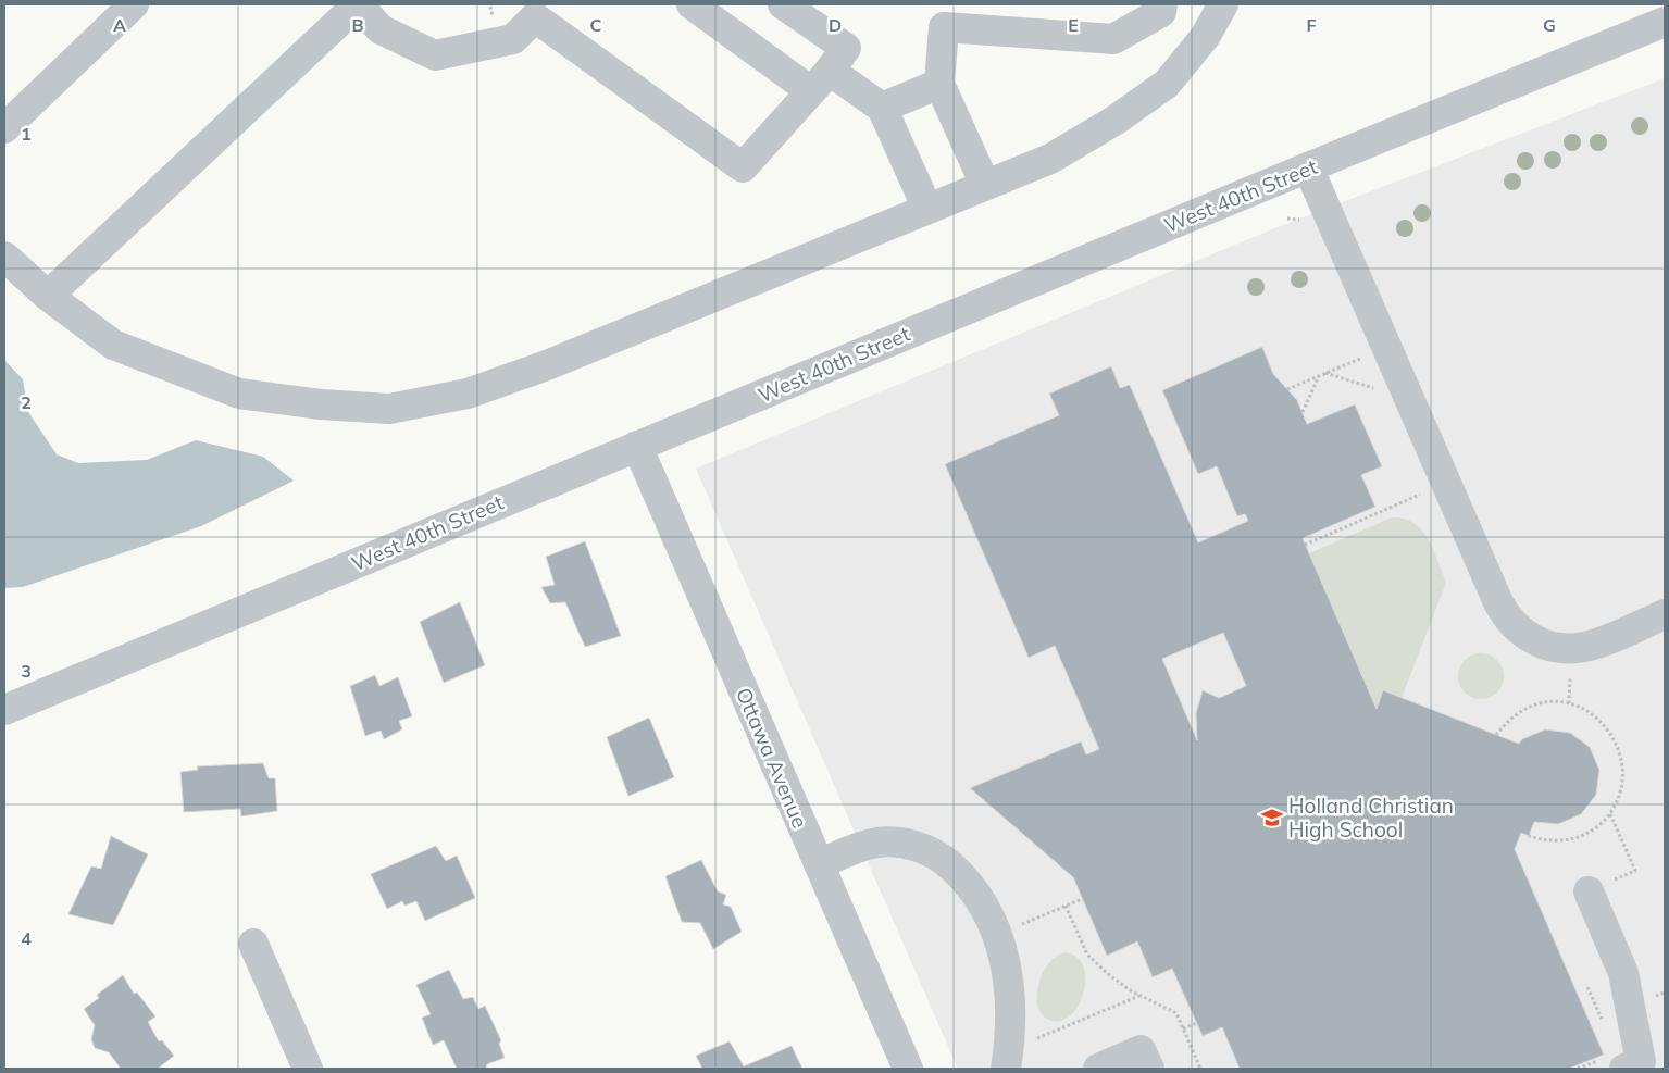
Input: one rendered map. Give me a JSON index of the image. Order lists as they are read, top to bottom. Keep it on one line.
{"streets":{"street":["West 40th Street","Ottawa Avenue"]},"crossings":[["West 40th Street","Ottawa Avenue"]],"places":{"school or university":["Holland Christian High School"]},"grid":{"columns":["A","B","C","D","E","F","G"],"rows":["1","2","3","4"]}}
